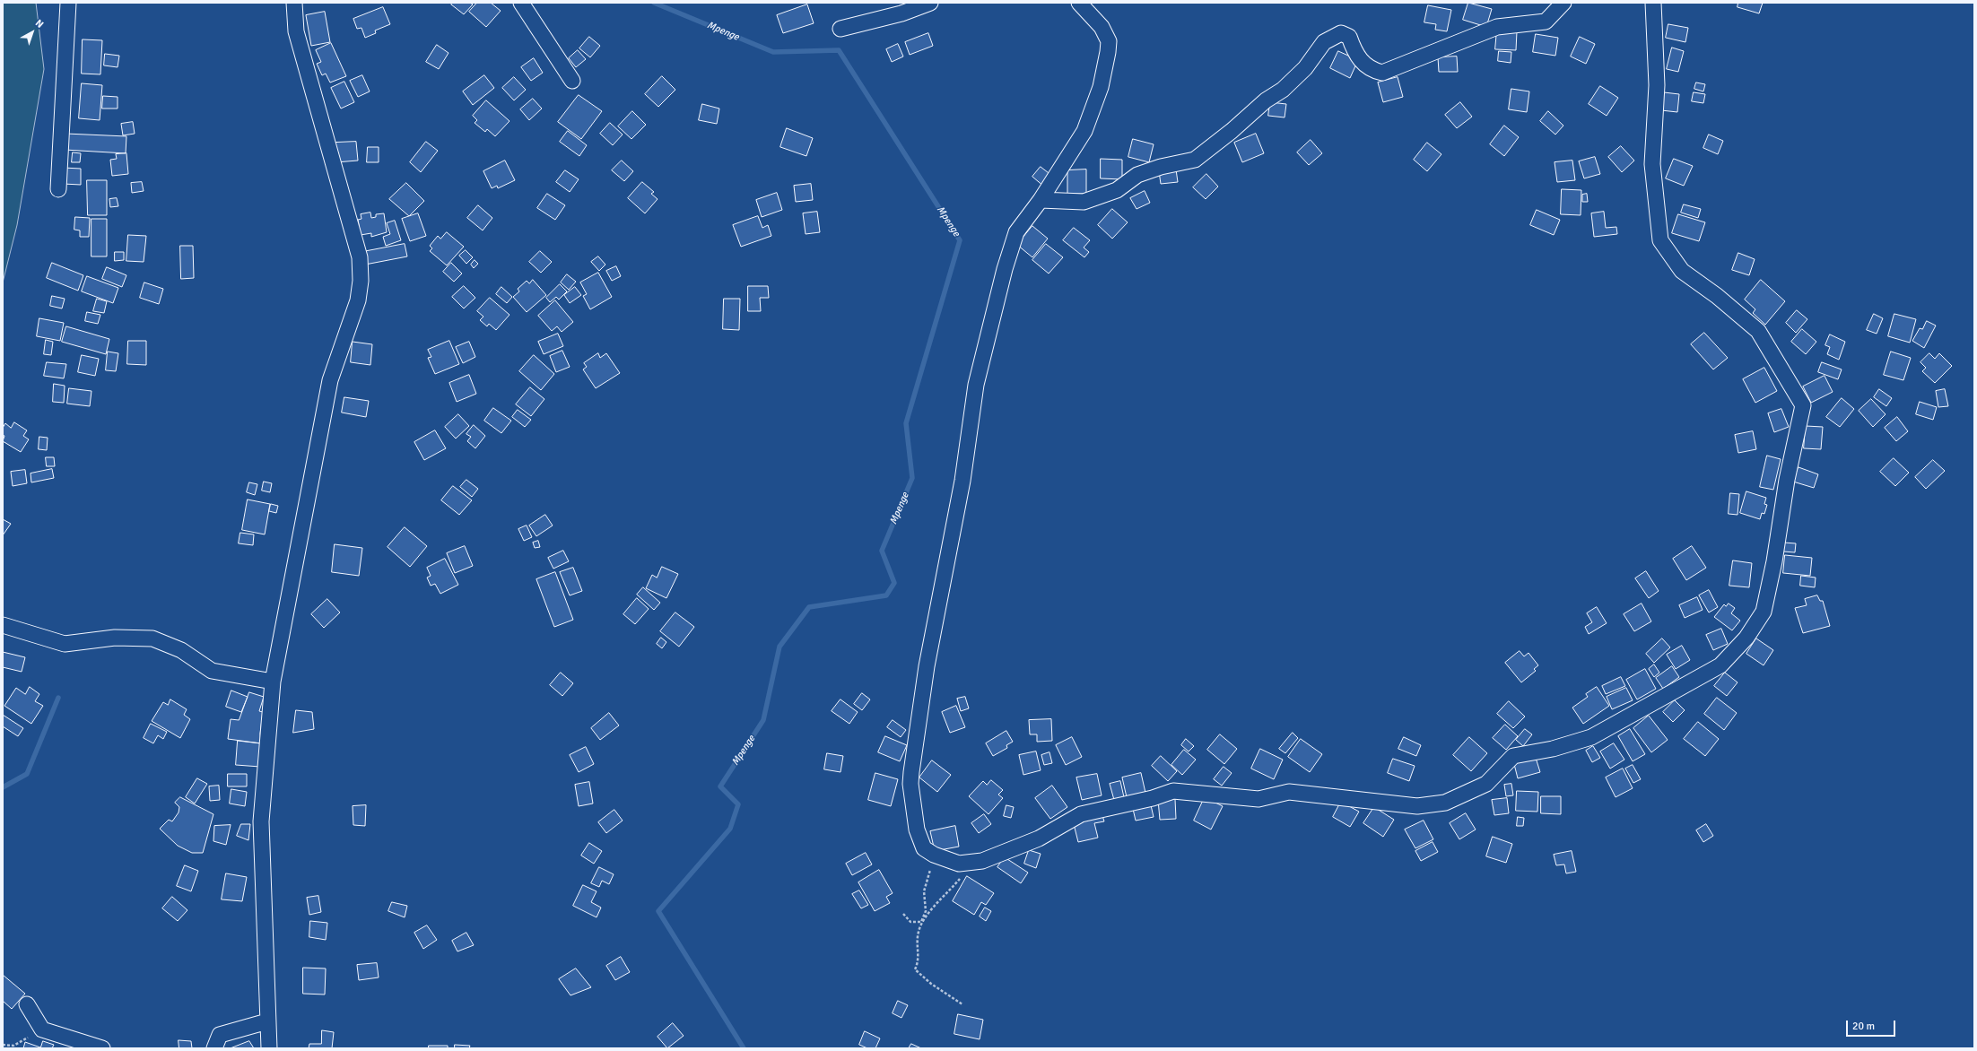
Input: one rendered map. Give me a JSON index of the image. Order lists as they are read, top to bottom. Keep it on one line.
{"water":["Mpenge"],"scale_bar":"20 m","north":"top right"}
